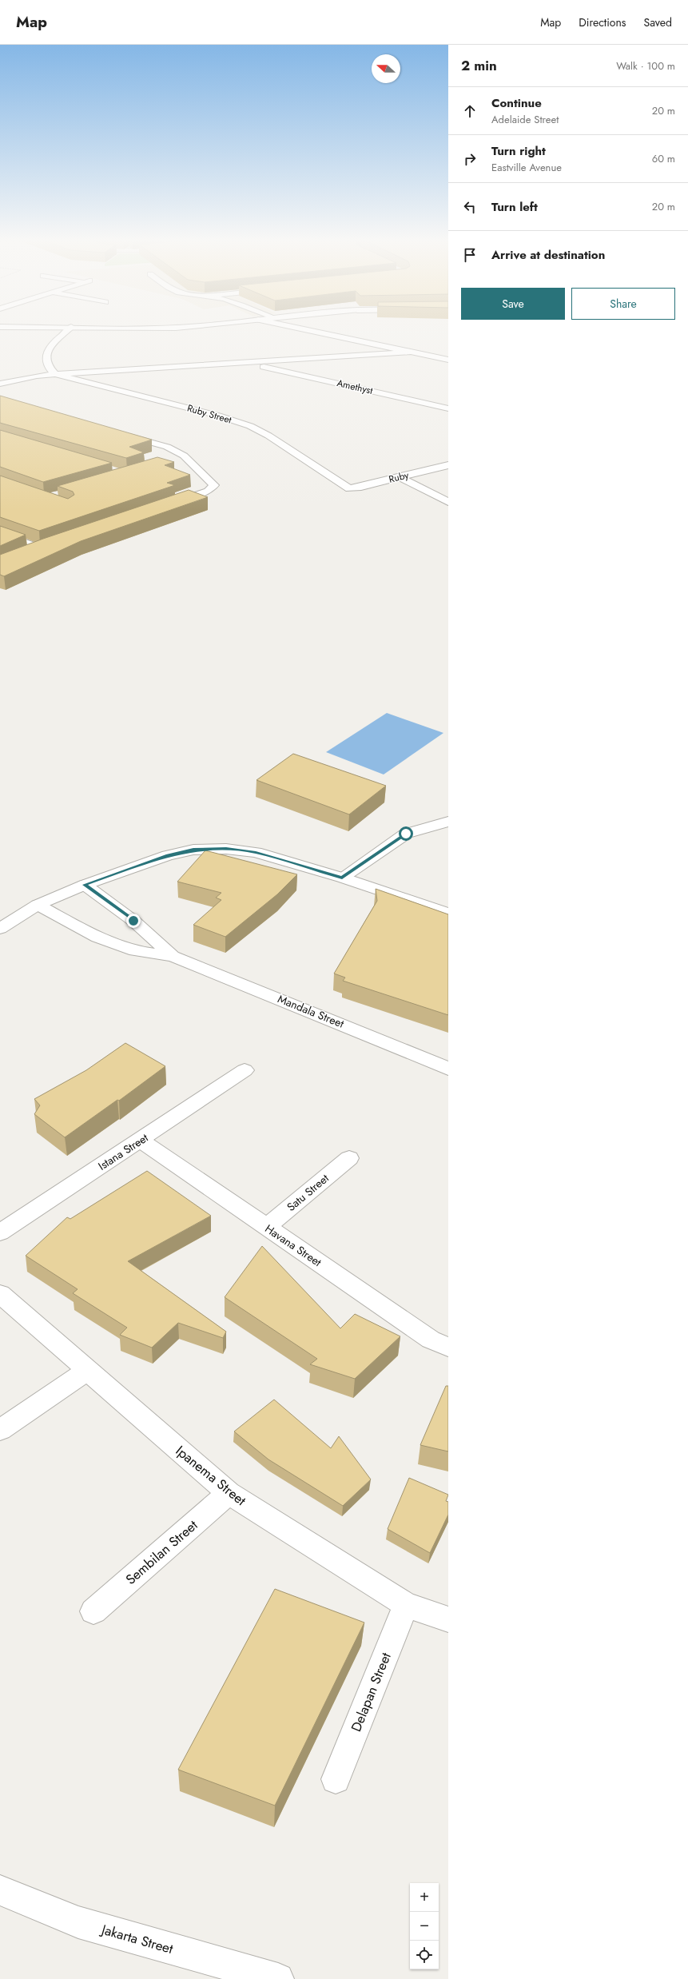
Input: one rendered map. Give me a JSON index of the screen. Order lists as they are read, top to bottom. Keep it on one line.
{"streets":{"street":["Amethyst","Ruby Street","Ruby","Mandala Street","Istana Street","Satu Street","Havana Street","Ipanema Street","Sembilan Street","Delapan Street","Jakarta Street"]},"crossings":[["Ruby Street","Ruby"],["Istana Street","Havana Street"],["Satu Street","Havana Street"],["Ipanema Street","Sembilan Street"],["Ipanema Street","Delapan Street"]],"north":"left","page":{"header":"Map","nav":["Map","Directions","Saved"],"heading":["2 min","Walk · 100 m"],"list":[["Continue","Adelaide Street","20 m"],["Turn right","Eastville Avenue","60 m"],["Turn left","20 m"],"Arrive at destination"],"buttons":["Save","Share"],"map_buttons":["+","−"]}}
